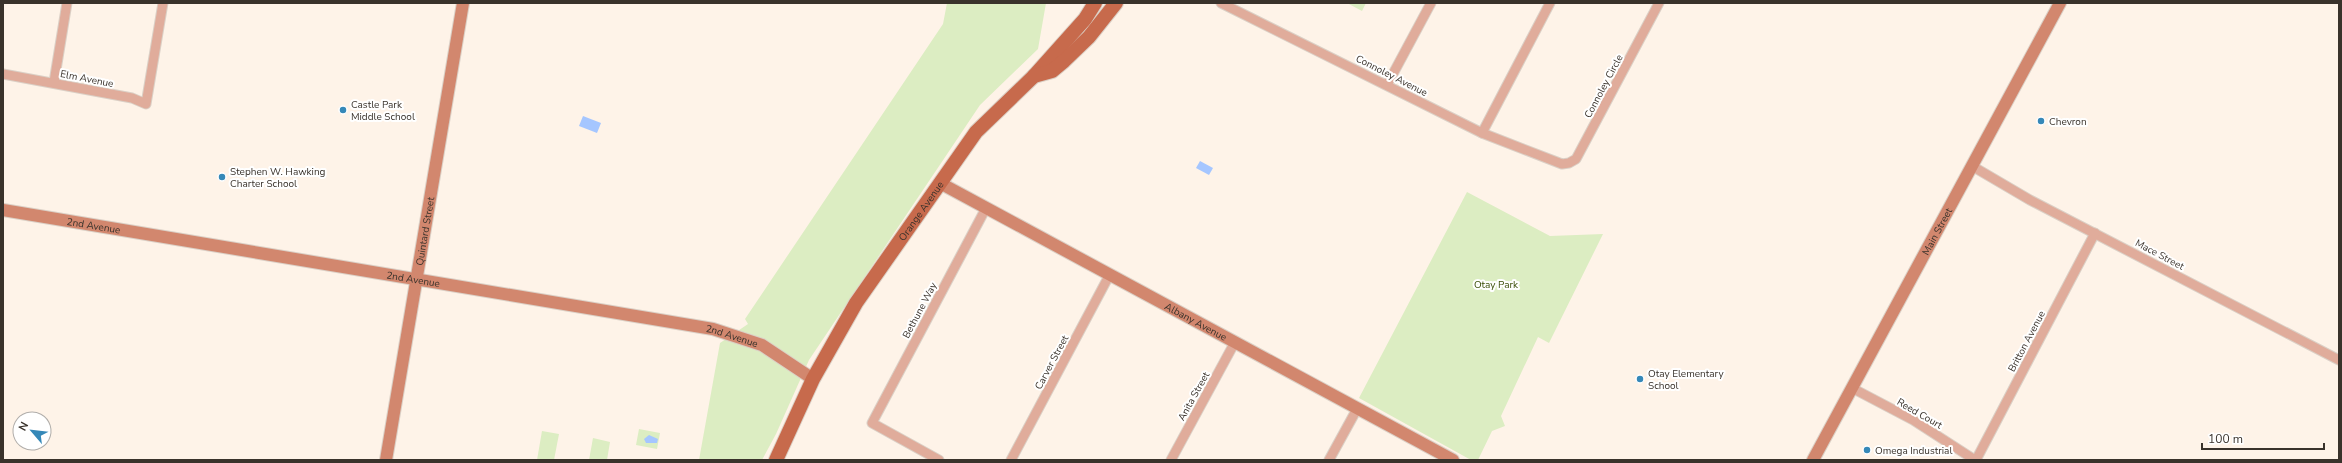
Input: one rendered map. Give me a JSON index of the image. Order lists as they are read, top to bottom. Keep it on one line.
{"streets":{"main road":["Orange Avenue"],"street":["Connoley Avenue","Elm Avenue","Connoley Circle","2nd Avenue","Quintard Street","Main Street","Mace Street","Bethune Way","Albany Avenue","Britton Avenue","Carver Street","Anita Street","Reed Court"]},"crossings":[["Connoley Avenue","Connoley Circle"],["Orange Avenue","2nd Avenue"],["Orange Avenue","Albany Avenue"],["2nd Avenue","Quintard Street"],["Main Street","Mace Street"],["Main Street","Reed Court"],["Mace Street","Britton Avenue"],["Bethune Way","Albany Avenue"],["Albany Avenue","Carver Street"],["Albany Avenue","Anita Street"],["Britton Avenue","Reed Court"]],"parks":["Otay Park"],"places":["Castle Park Middle School","Chevron","Stephen W. Hawking Charter School","Otay Elementary School","Omega Industrial"],"scale_bar":"100 m","north":"top left"}
